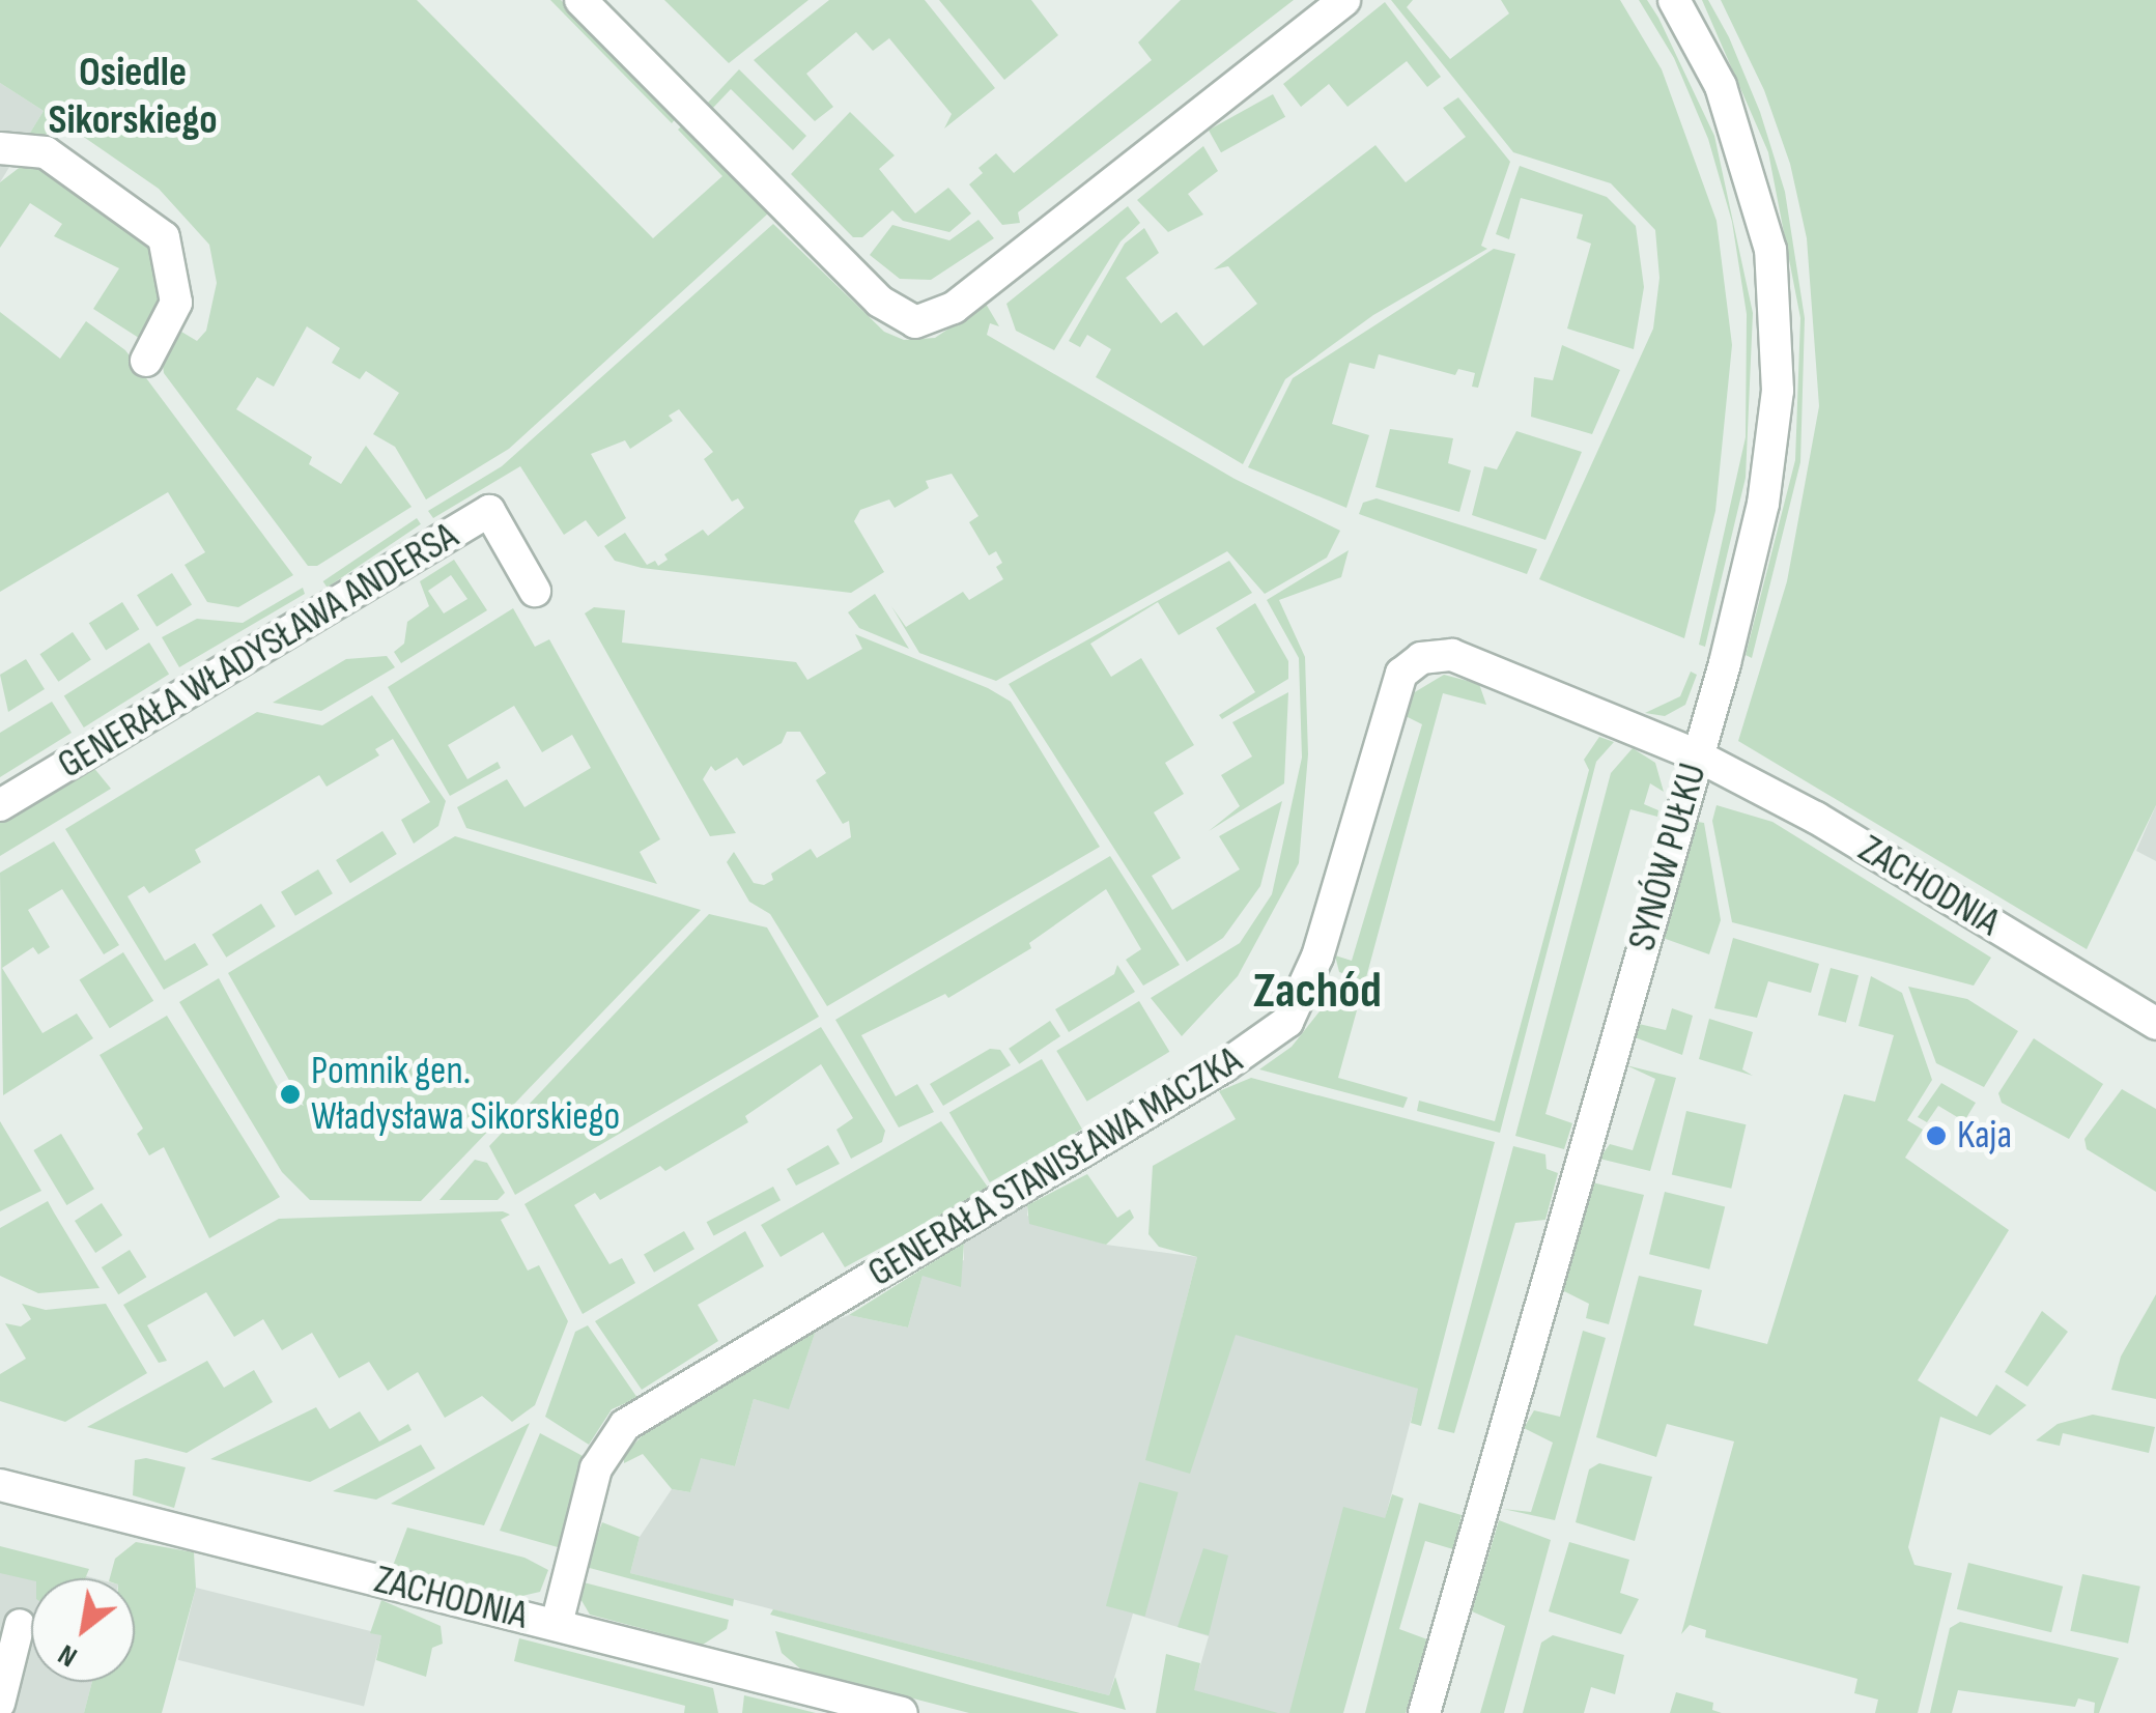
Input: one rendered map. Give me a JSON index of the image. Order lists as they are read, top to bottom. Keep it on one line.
{"streets":{"street":["GENERAŁA WŁADYSŁAWA ANDERSA","SYNÓW PUŁKU","ZACHODNIA","GENERAŁA STANISŁAWA MACZKA"]},"crossings":[["SYNÓW PUŁKU","ZACHODNIA"],["SYNÓW PUŁKU","GENERAŁA STANISŁAWA MACZKA"],["ZACHODNIA","GENERAŁA STANISŁAWA MACZKA"]],"districts":["Osiedle Sikorskiego","Zachód"],"places":["Pomnik gen. Władysława Sikorskiego","Kaja"],"north":"bottom left"}
